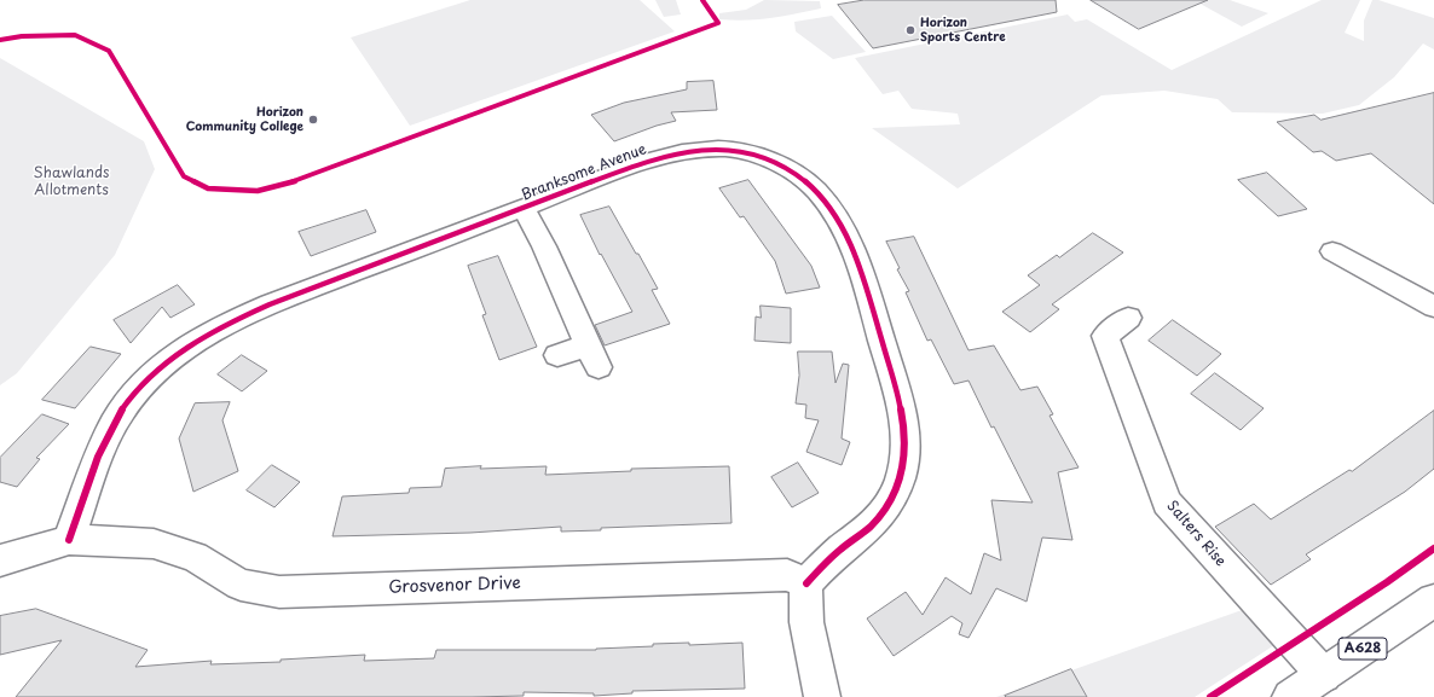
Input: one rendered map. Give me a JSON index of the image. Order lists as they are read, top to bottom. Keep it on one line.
{"streets":{"main road":["Branksome Avenue","Salters Rise","Grosvenor Drive","A628"]},"crossings":[["Branksome Avenue","Grosvenor Drive"],["Salters Rise","A628"]],"parks":["Shawlands Allotments"],"places":["Horizon Sports Centre","Horizon Community College"]}
